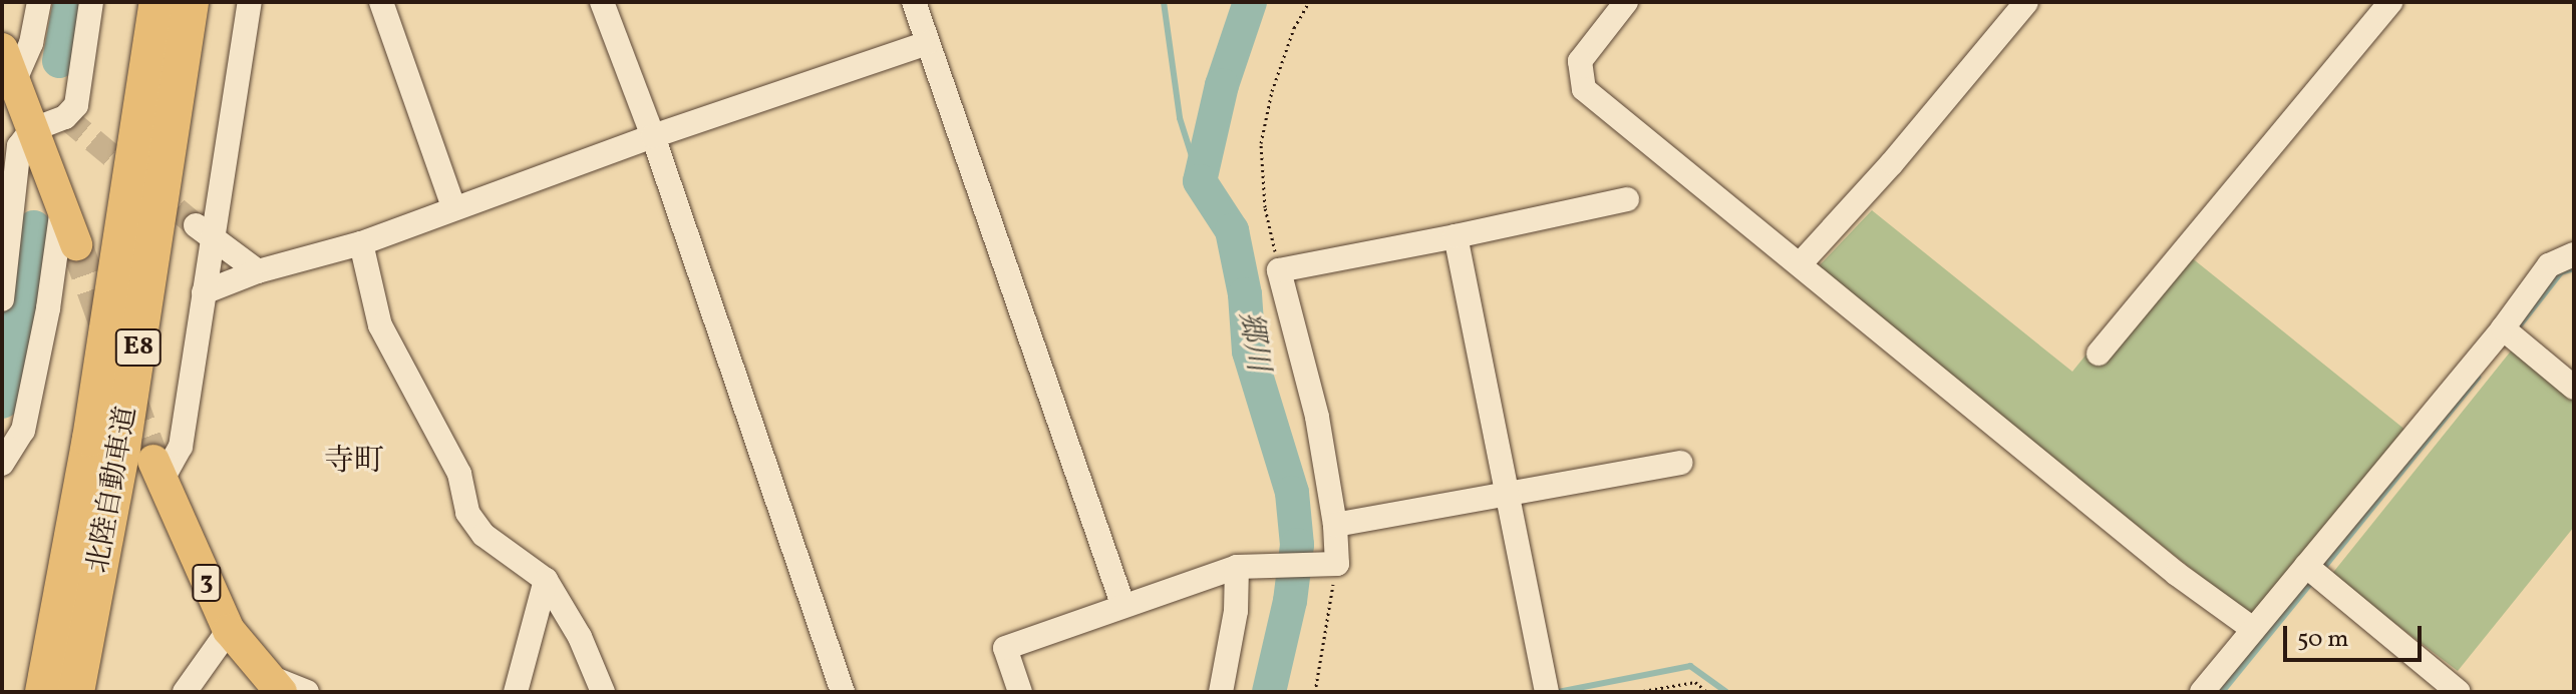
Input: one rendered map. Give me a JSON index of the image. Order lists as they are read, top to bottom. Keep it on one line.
{"streets":{"highway":["E8","北陸自動車道"],"main road":["3"]},"districts":["寺町"],"water":["郷川"],"scale_bar":"50 m"}
